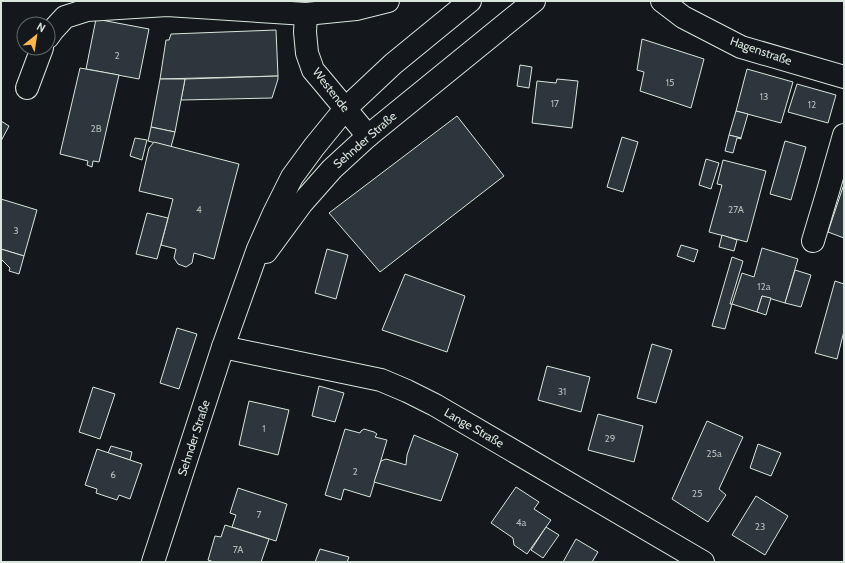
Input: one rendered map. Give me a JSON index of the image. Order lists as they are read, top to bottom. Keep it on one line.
{"streets":{"main road":["Hagenstraße","Westende","Sehnder Straße","Lange Straße"]},"crossings":[["Westende","Sehnder Straße"],["Sehnder Straße","Lange Straße"]],"house_numbers":["2","15","13","17","12","2B","4","27A","3","12a","31","1","29","25a","2","6","25","7","4a","23","7A"],"north":"top right"}
